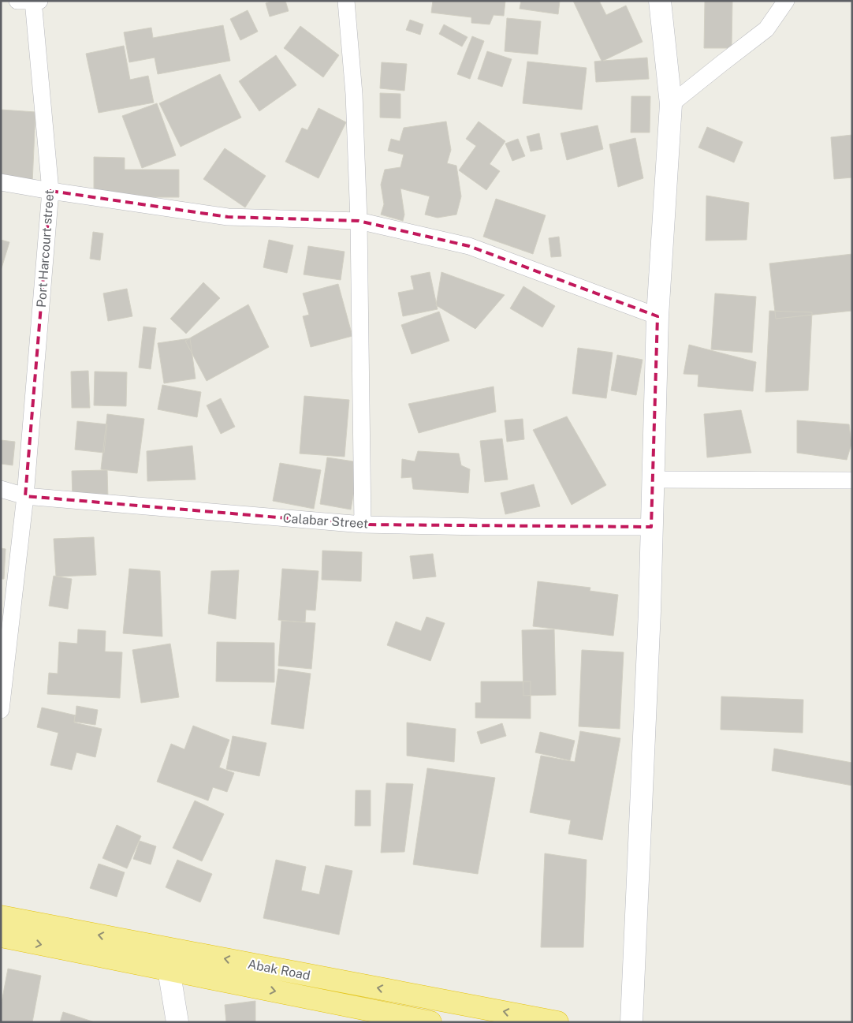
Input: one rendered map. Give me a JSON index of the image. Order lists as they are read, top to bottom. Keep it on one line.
{"streets":{"highway":["Abak Road"],"street":["Port Harcourt street","Calabar Street"]},"crossings":[["Port Harcourt street","Calabar Street"]]}
